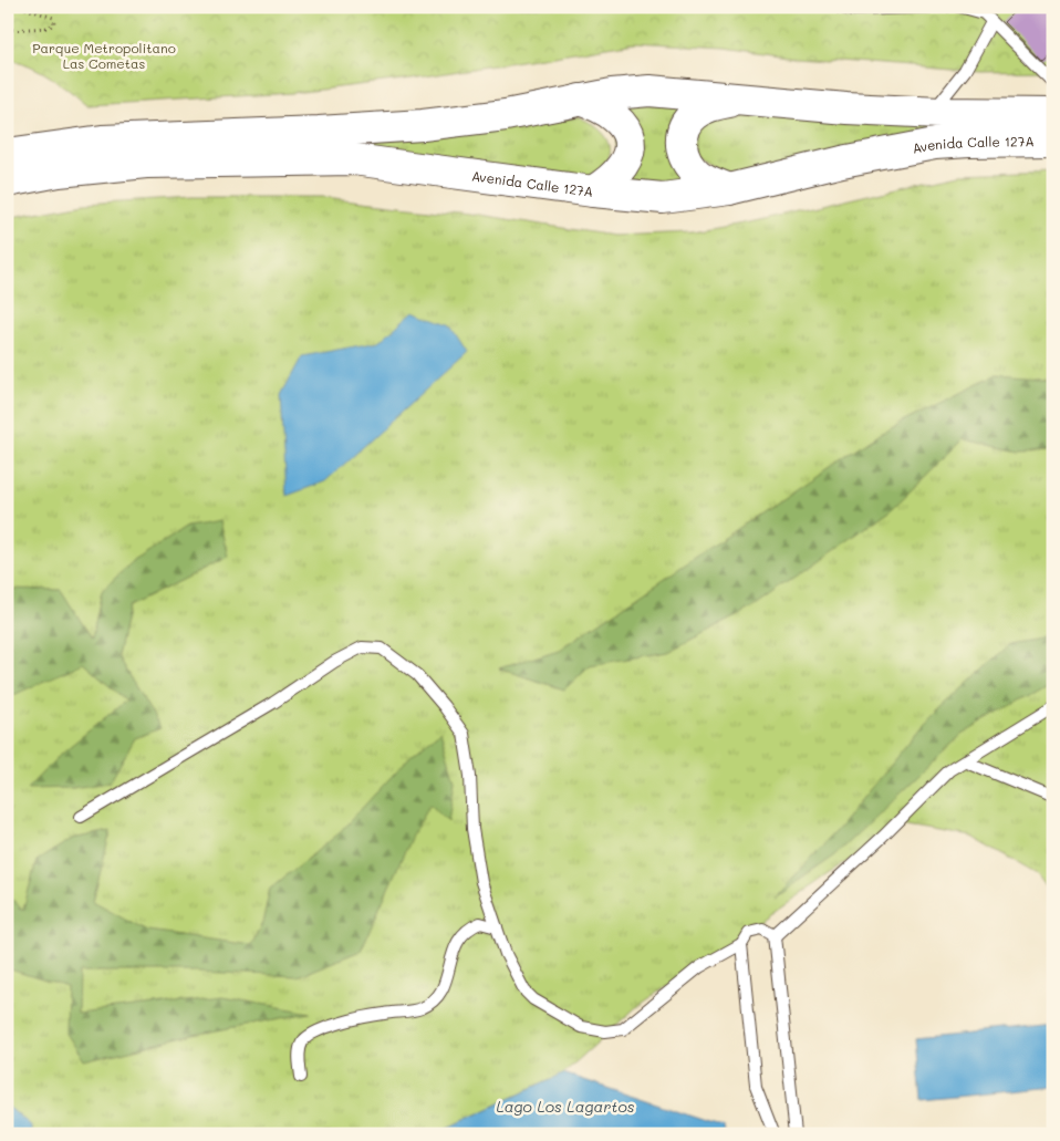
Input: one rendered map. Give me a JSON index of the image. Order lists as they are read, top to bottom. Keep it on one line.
{"streets":{"main road":["Avenida Calle 127A"]},"water":["Lago Los Lagartos"],"parks":["Parque Metropolitano Las Cometas"]}
